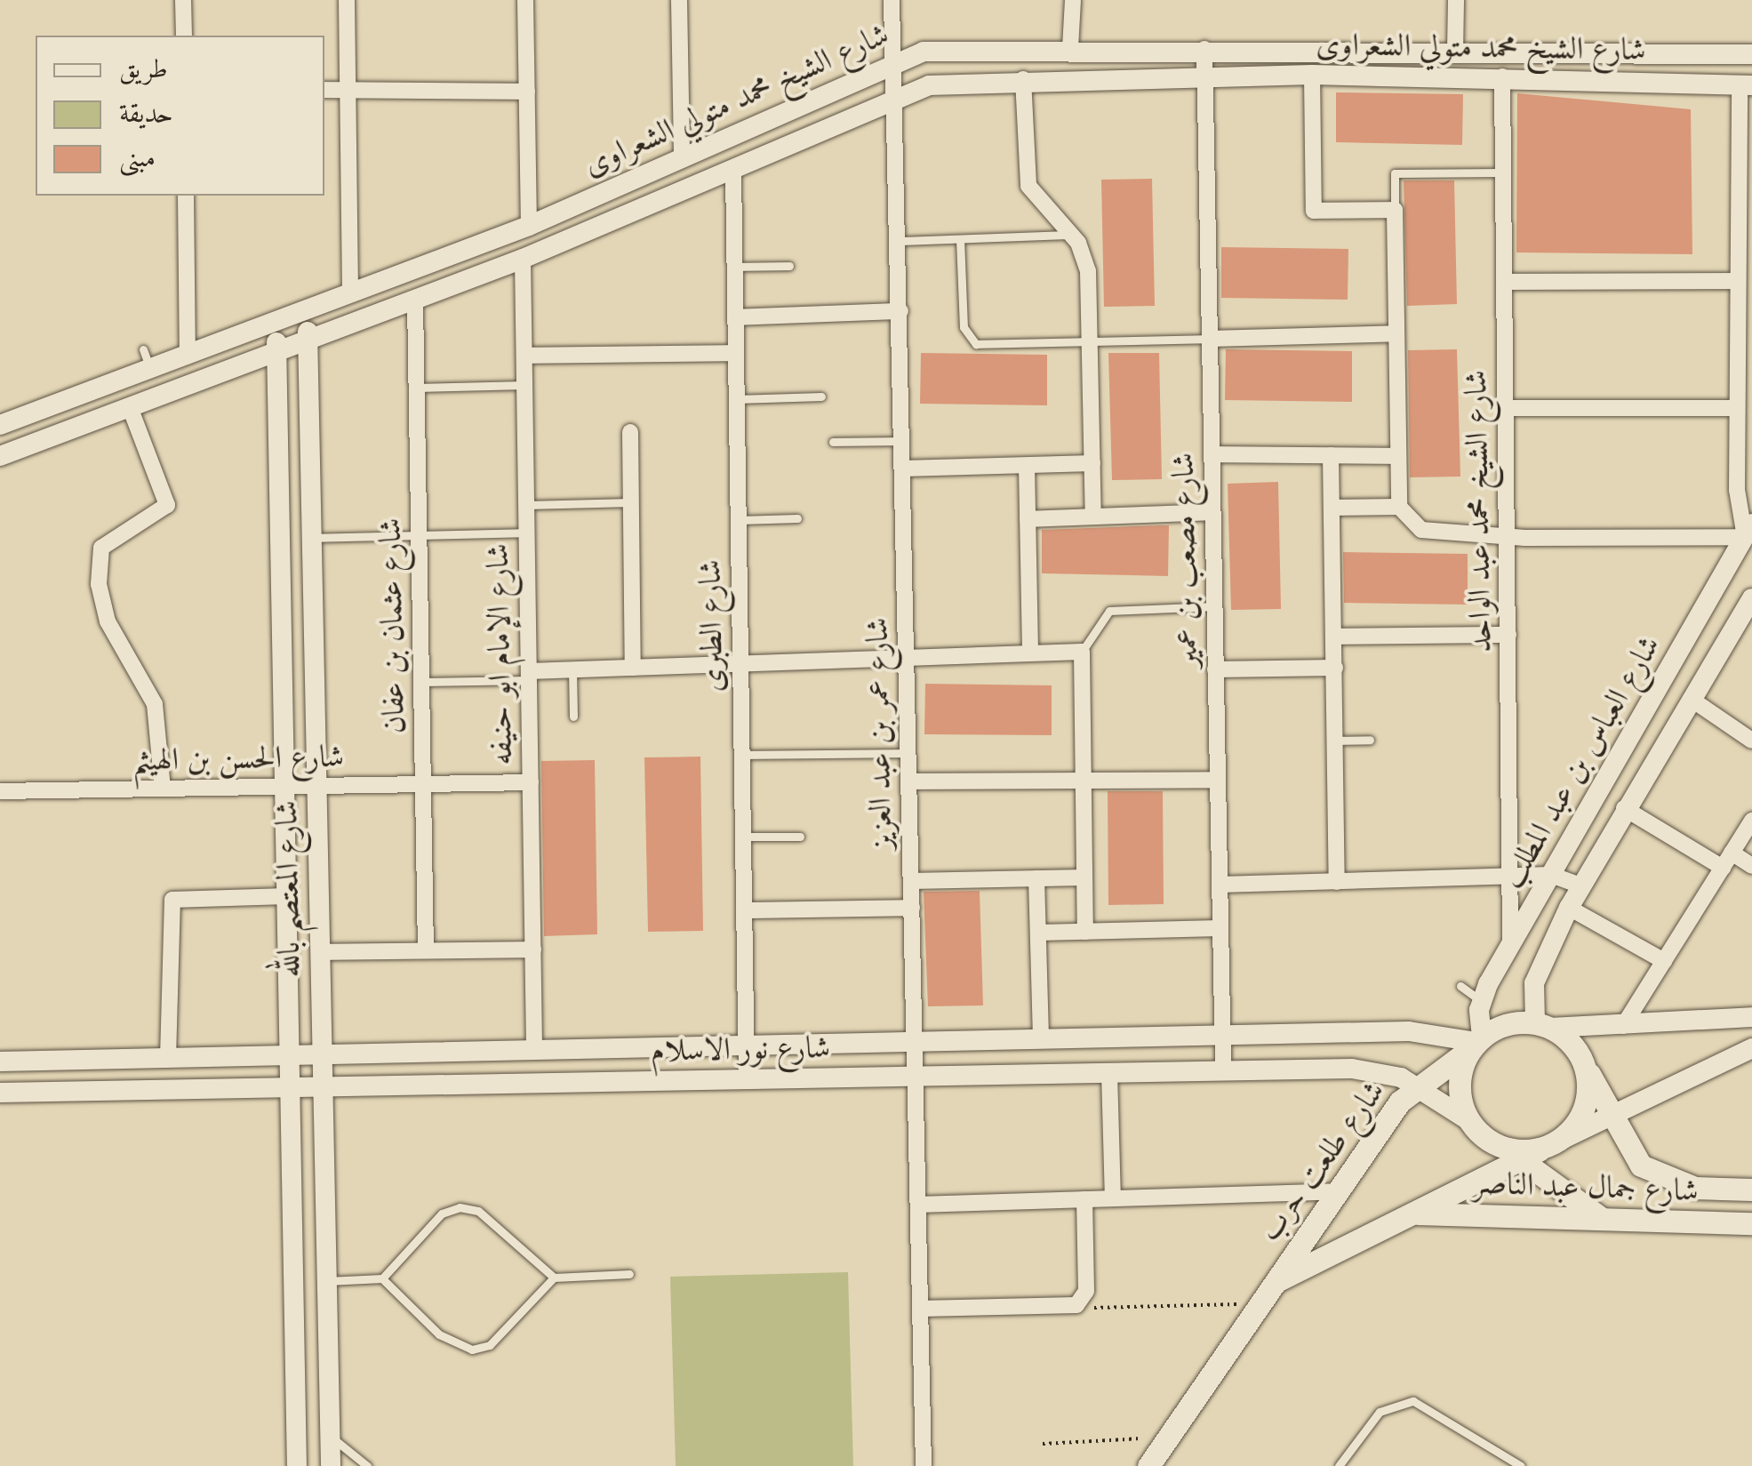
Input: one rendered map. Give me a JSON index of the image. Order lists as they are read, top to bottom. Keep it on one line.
{"streets":{"main road":["شارع طلعت حرب","شارع جمال عبد الناصر"],"street":["شارع الشيخ محمد متولي الشعراوى","شارع الشيخ محمد عبد الواحد","شارع مصعب بن عمير","شارع عثمان بن عفان","شارع الطبرى","شارع الإمام ابو حنيفه","شارع عمر بن عبد العزيز","شارع الحسن بن الهيثم","شارع العباس بن عبد المطلب","شارع المعتصم بالله","شارع نور الاسلام"]},"crossings":[["شارع الشيخ محمد متولي الشعراوى","شارع الشيخ محمد عبد الواحد"],["شارع الشيخ محمد متولي الشعراوى","شارع مصعب بن عمير"],["شارع الشيخ محمد متولي الشعراوى","شارع عثمان بن عفان"],["شارع الشيخ محمد متولي الشعراوى","شارع الطبرى"],["شارع الشيخ محمد متولي الشعراوى","شارع الإمام ابو حنيفه"],["شارع الشيخ محمد متولي الشعراوى","شارع عمر بن عبد العزيز"],["شارع الشيخ محمد متولي الشعراوى","شارع المعتصم بالله"],["شارع الشيخ محمد عبد الواحد","شارع العباس بن عبد المطلب"],["شارع مصعب بن عمير","شارع نور الاسلام"],["شارع عثمان بن عفان","شارع الحسن بن الهيثم"],["شارع الطبرى","شارع نور الاسلام"],["شارع الإمام ابو حنيفه","شارع الحسن بن الهيثم"],["شارع الإمام ابو حنيفه","شارع نور الاسلام"],["شارع عمر بن عبد العزيز","شارع نور الاسلام"],["شارع الحسن بن الهيثم","شارع المعتصم بالله"],["شارع العباس بن عبد المطلب","شارع نور الاسلام"],["شارع العباس بن عبد المطلب","شارع طلعت حرب"],["شارع العباس بن عبد المطلب","شارع جمال عبد الناصر"],["شارع المعتصم بالله","شارع نور الاسلام"],["شارع نور الاسلام","شارع طلعت حرب"],["شارع نور الاسلام","شارع جمال عبد الناصر"],["شارع طلعت حرب","شارع جمال عبد الناصر"]],"legend":["طريق","حديقة","مبنى"]}
